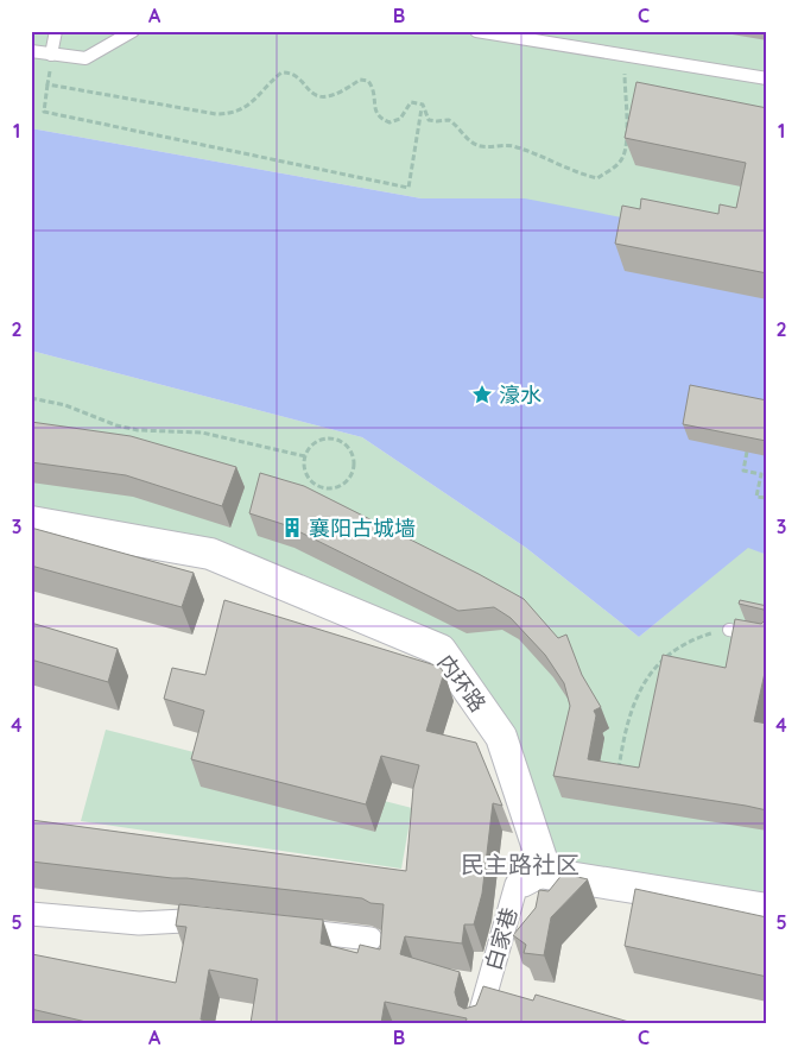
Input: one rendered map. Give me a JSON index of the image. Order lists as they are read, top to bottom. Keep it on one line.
{"streets":{"street":["内环路","白家巷"]},"crossings":[["内环路","白家巷"]],"districts":["民主路社区"],"places":{"place":["濠水"],"building":["襄阳古城墙"]},"grid":{"columns":["A","B","C"],"rows":["1","2","3","4","5"]}}
